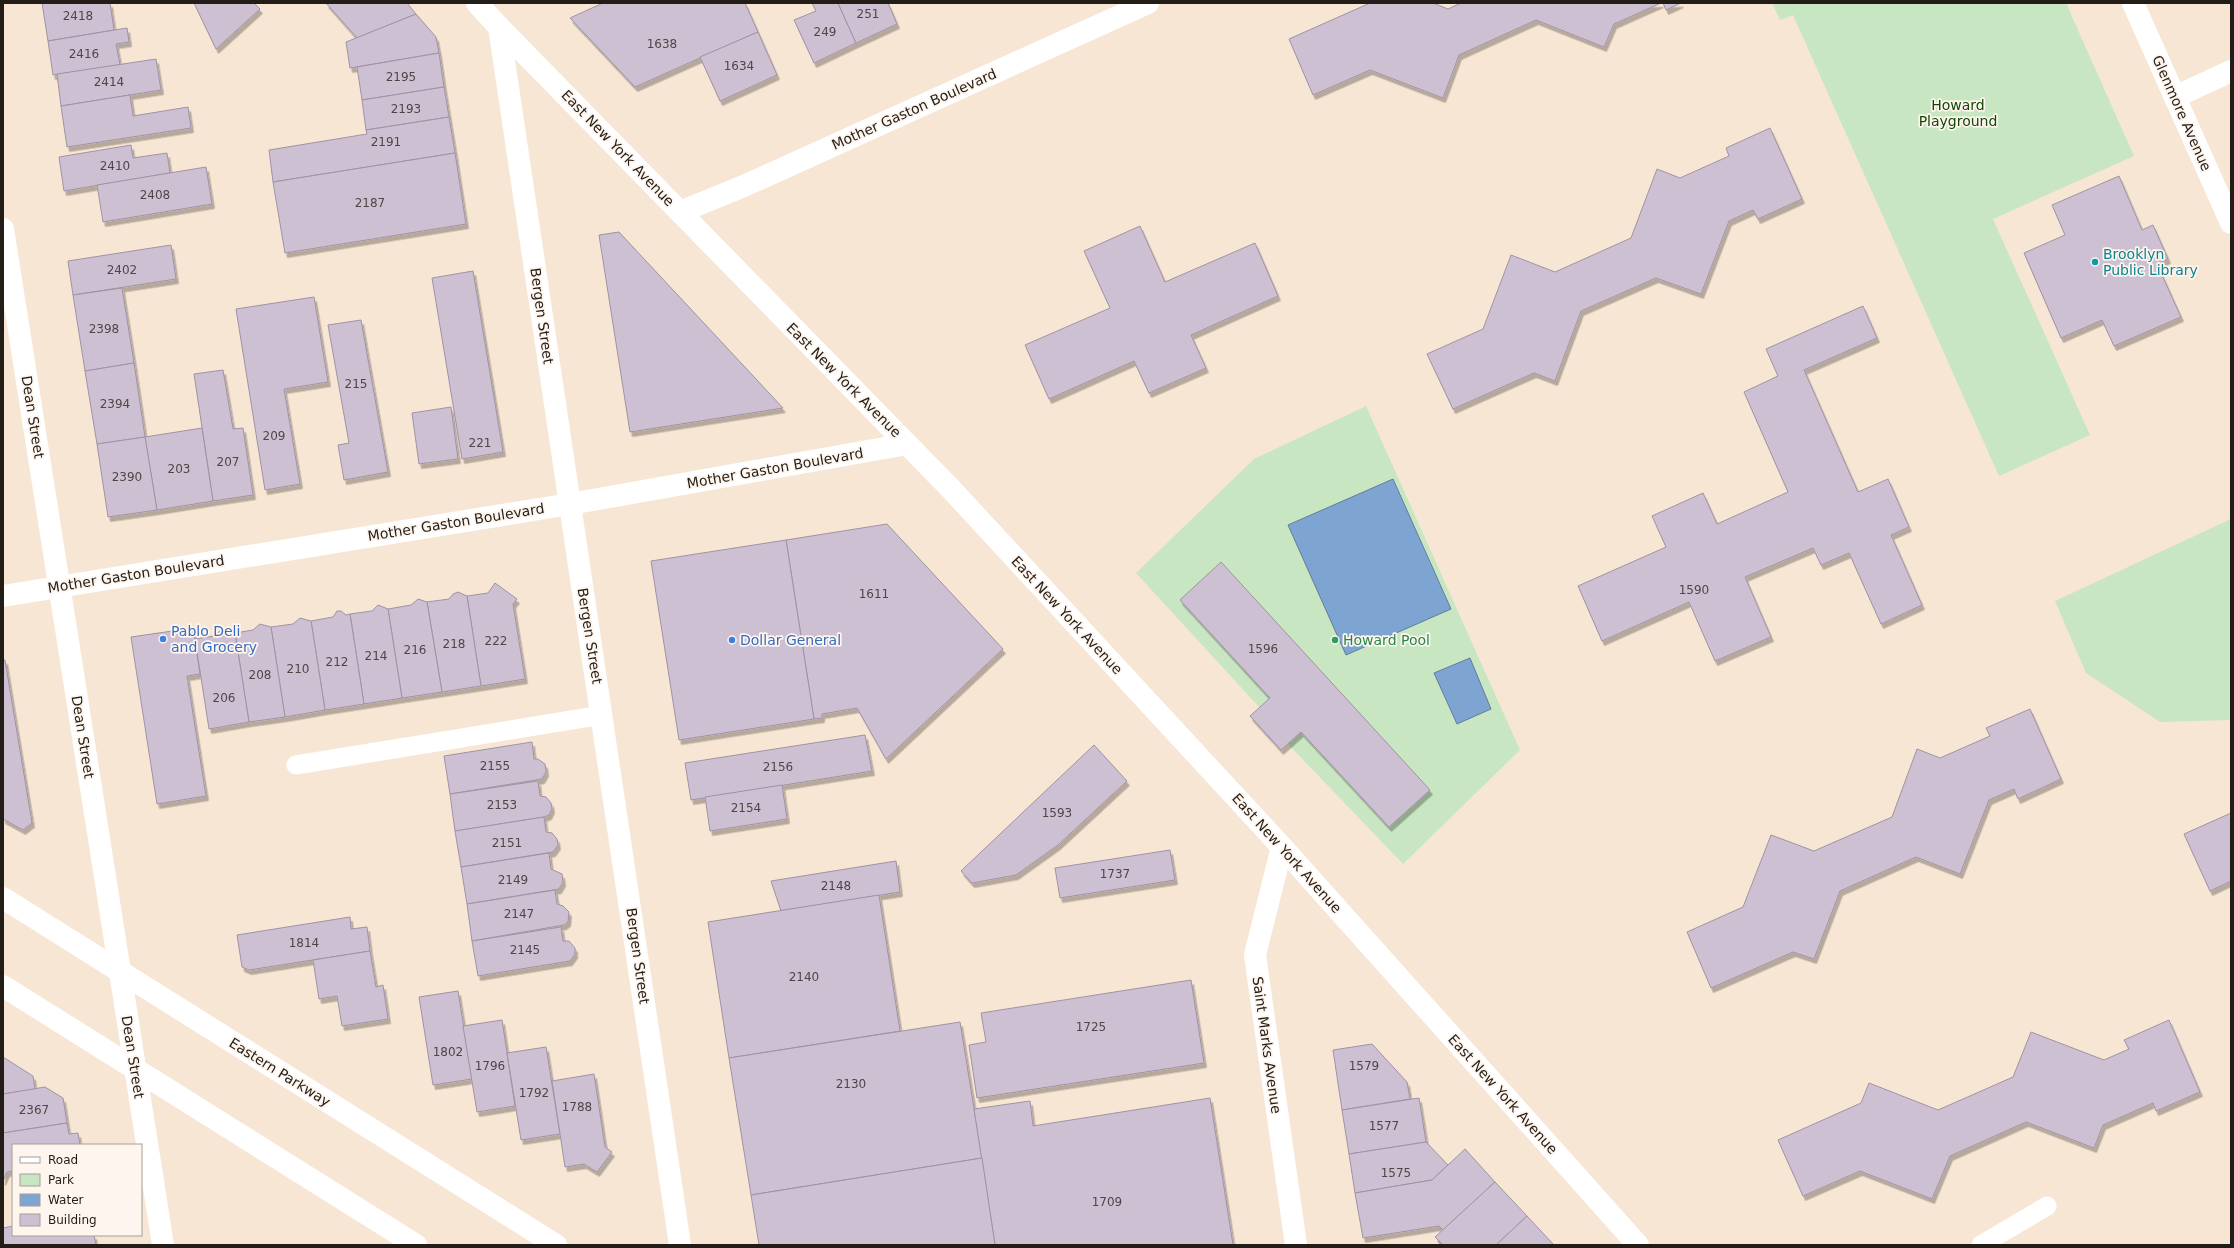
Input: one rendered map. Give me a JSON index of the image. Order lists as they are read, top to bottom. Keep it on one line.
{"streets":{"street":["Mother Gaston Boulevard","Glenmore Avenue","East New York Avenue","Bergen Street","Dean Street","Saint Marks Avenue","Eastern Parkway"]},"crossings":[["Mother Gaston Boulevard","East New York Avenue"],["Mother Gaston Boulevard","Bergen Street"],["Mother Gaston Boulevard","Dean Street"],["East New York Avenue","Bergen Street"],["East New York Avenue","Saint Marks Avenue"],["Dean Street","Eastern Parkway"]],"parks":["Howard Playground"],"places":["Brooklyn Public Library","Pablo Deli and Grocery","Dollar General","Howard Pool"],"house_numbers":["251","2418","249","1638","2416","1634","2195","2414","2193","2191","2410","2408","2187","2402","2398","215","2394","209","221","207","203","2390","1590","1611","222","218","1596","216","214","212","210","208","206","2155","2156","2153","2154","1593","2151","1737","2149","2148","2147","1814","2145","2140","1725","1802","1796","1579","2130","1792","1788","2367","1577","1575","1709"],"legend":["Road","Park","Water","Building"]}
